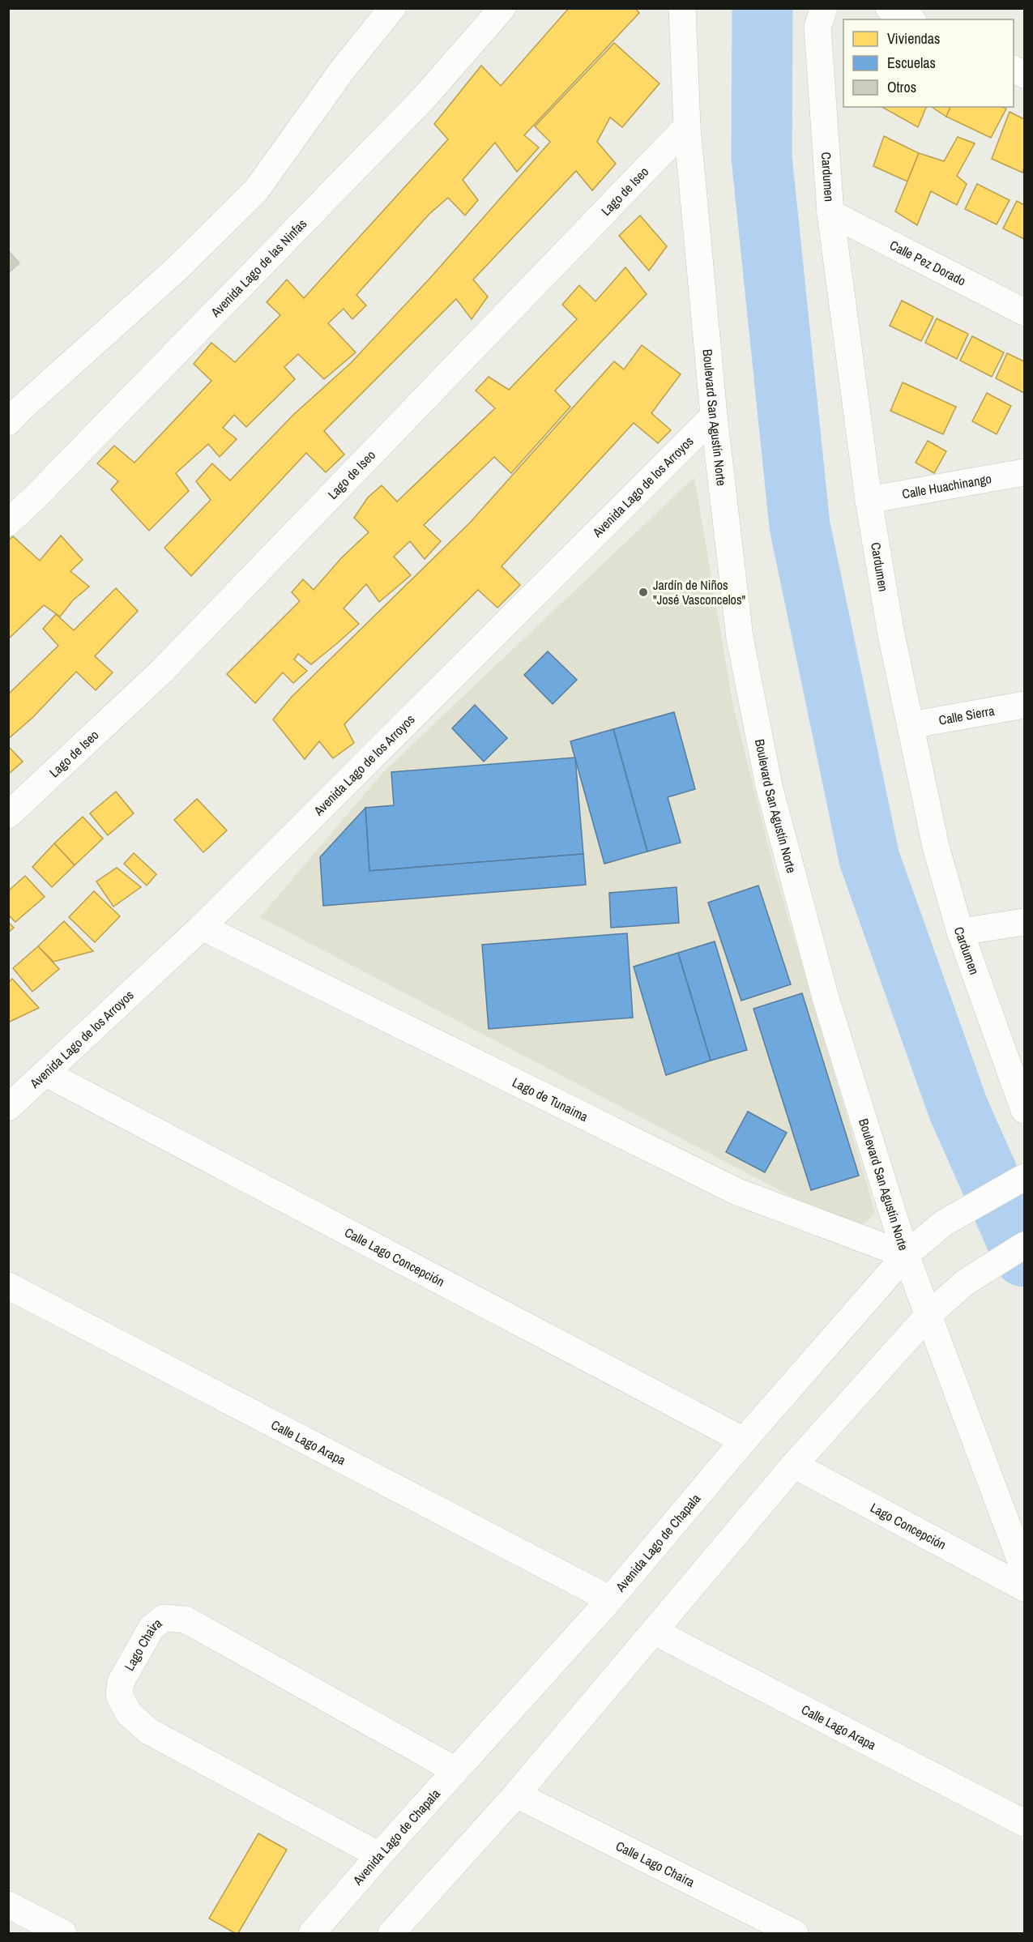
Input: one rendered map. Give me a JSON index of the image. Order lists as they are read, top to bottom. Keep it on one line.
{"streets":{"street":["Cardumen","Lago de Iseo","Calle Pez Dorado","Avenida Lago de las Ninfas","Boulevard San Agustín Norte","Avenida Lago de los Arroyos","Calle Huachinango","Calle Sierra","Lago de Tunaima","Calle Lago Concepción","Calle Lago Arapa","Lago Concepción","Avenida Lago de Chapala","Lago Chaira","Calle Lago Chaira"]},"crossings":[["Cardumen","Calle Pez Dorado"],["Cardumen","Calle Huachinango"],["Cardumen","Calle Sierra"],["Lago de Iseo","Boulevard San Agustín Norte"],["Boulevard San Agustín Norte","Avenida Lago de los Arroyos"],["Boulevard San Agustín Norte","Lago de Tunaima"],["Boulevard San Agustín Norte","Avenida Lago de Chapala"],["Avenida Lago de los Arroyos","Lago de Tunaima"],["Avenida Lago de los Arroyos","Calle Lago Concepción"],["Lago de Tunaima","Avenida Lago de Chapala"],["Calle Lago Concepción","Avenida Lago de Chapala"],["Calle Lago Arapa","Avenida Lago de Chapala"],["Avenida Lago de Chapala","Lago Chaira"]],"places":["Jardín de Niños \"José Vasconcelos\""],"legend":["Viviendas","Escuelas","Otros"]}
